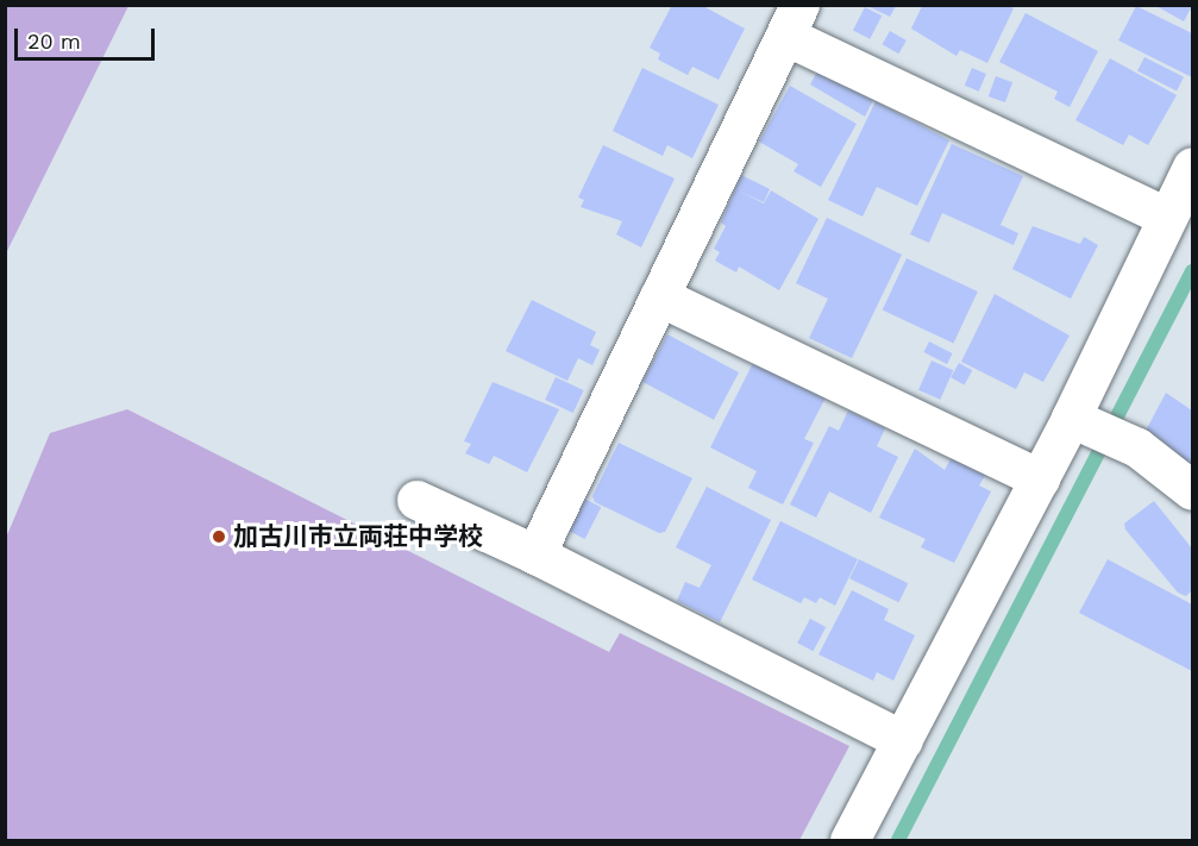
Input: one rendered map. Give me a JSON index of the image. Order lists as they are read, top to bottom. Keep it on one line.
{"places":["加古川市立両荘中学校"],"scale_bar":"20 m"}
